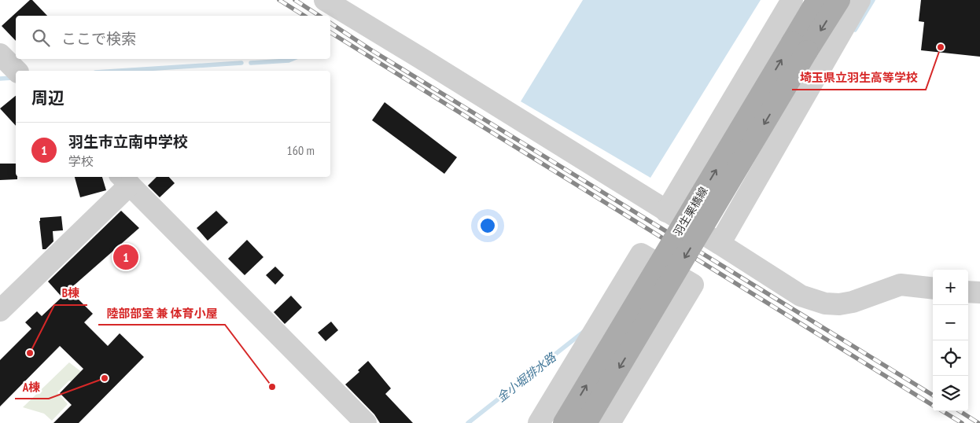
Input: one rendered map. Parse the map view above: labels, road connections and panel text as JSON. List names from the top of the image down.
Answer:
{
  "streets": {
    "main road": ["羽生栗橋線"]
  },
  "water": ["金小堀排水路"],
  "places": [
    "埼玉県立羽生高等学校",
    "B棟",
    "A棟",
    "陸部部室 兼 体育小屋"
  ],
  "page": {
    "search": "ここで検索",
    "heading": "周辺",
    "list": [
      {
        "mark": "1",
        "name": "羽生市立南中学校",
        "note": "学校",
        "value": "160 m"
      }
    ],
    "pins": "1",
    "map_buttons": ["+", "−"]
  }
}
